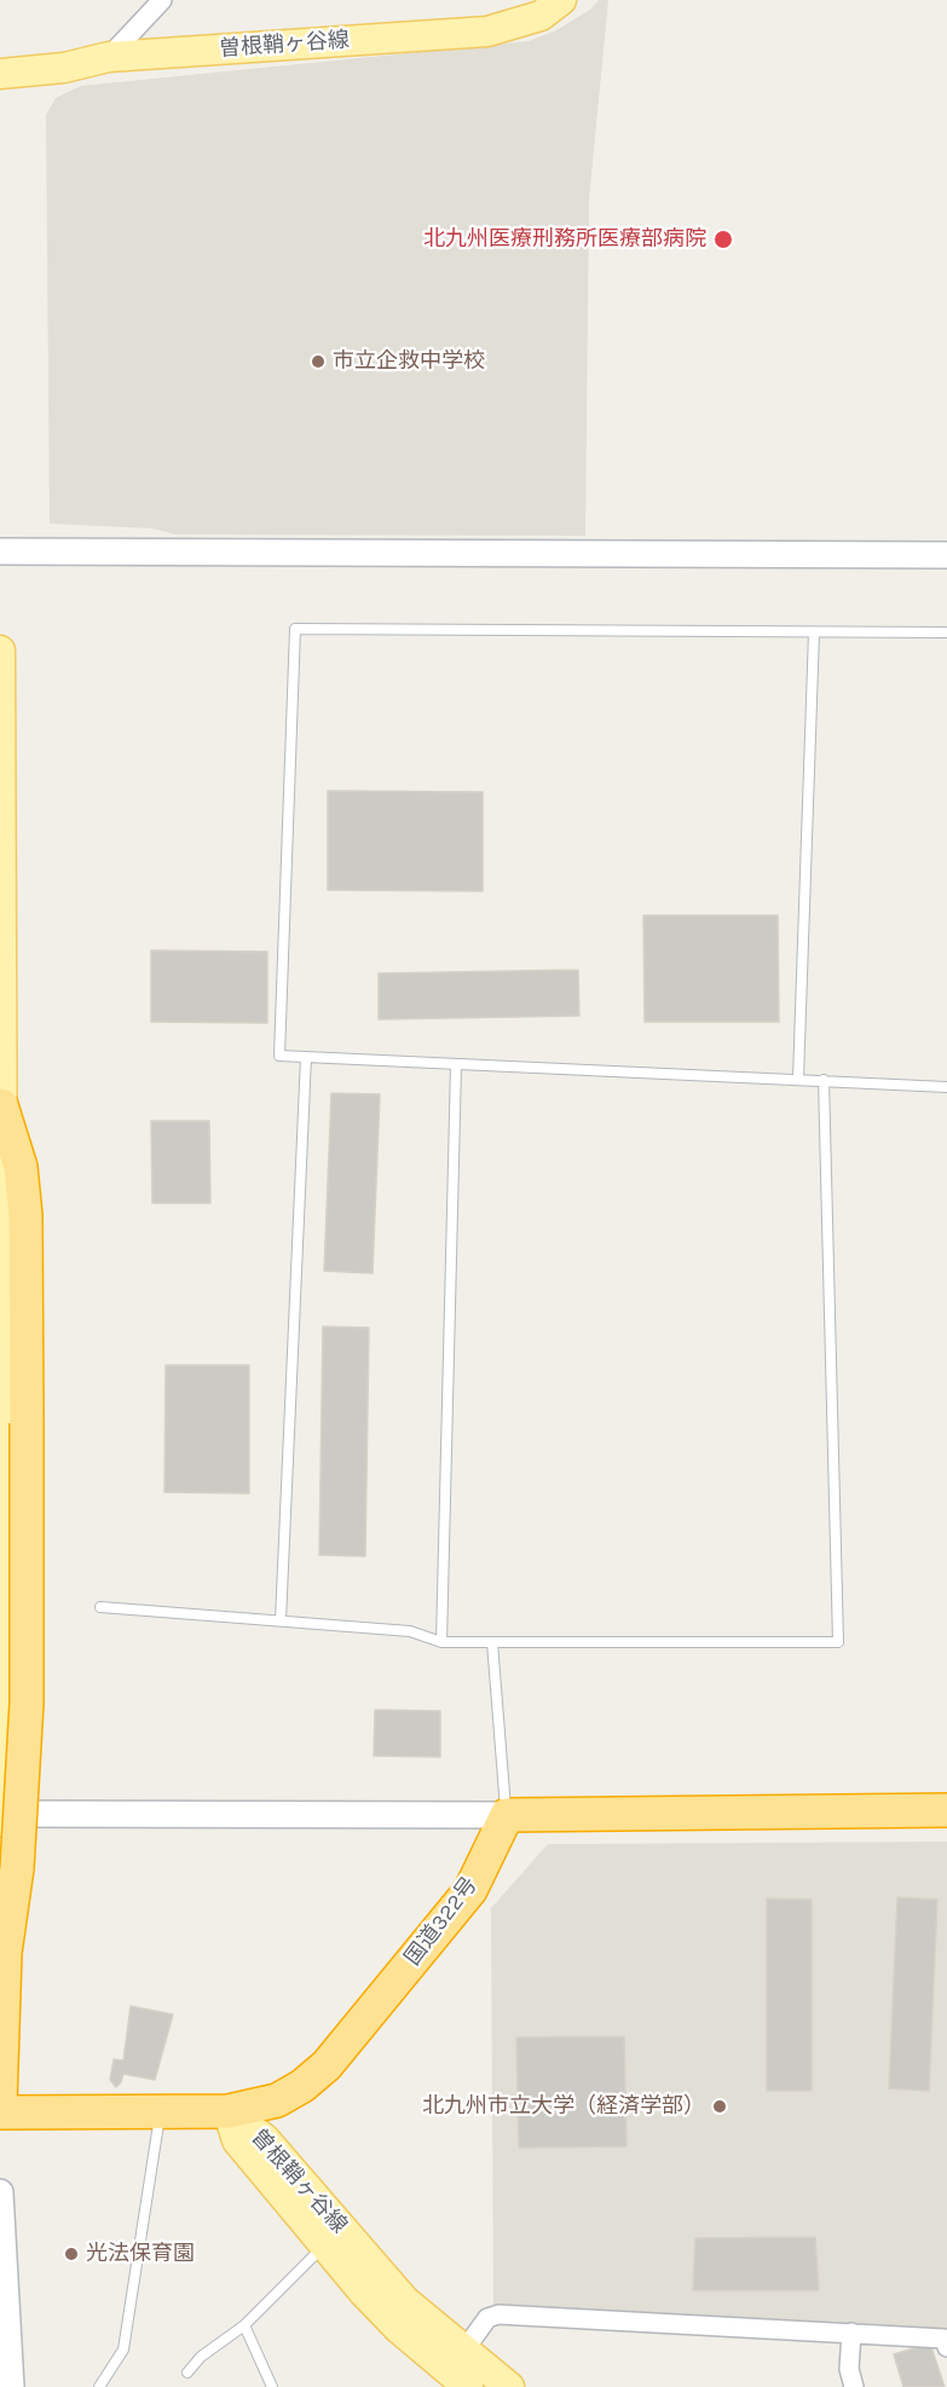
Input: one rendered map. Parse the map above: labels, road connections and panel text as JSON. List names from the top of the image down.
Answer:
{
  "streets": {
    "highway": ["国道322号"],
    "main road": ["曽根鞘ヶ谷線"]
  },
  "crossings": [
    ["曽根鞘ヶ谷線", "国道322号"]
  ],
  "places": [
    "北九州医療刑務所医療部病院",
    "市立企救中学校",
    "北九州市立大学（経済学部）",
    "光法保育園"
  ]
}
